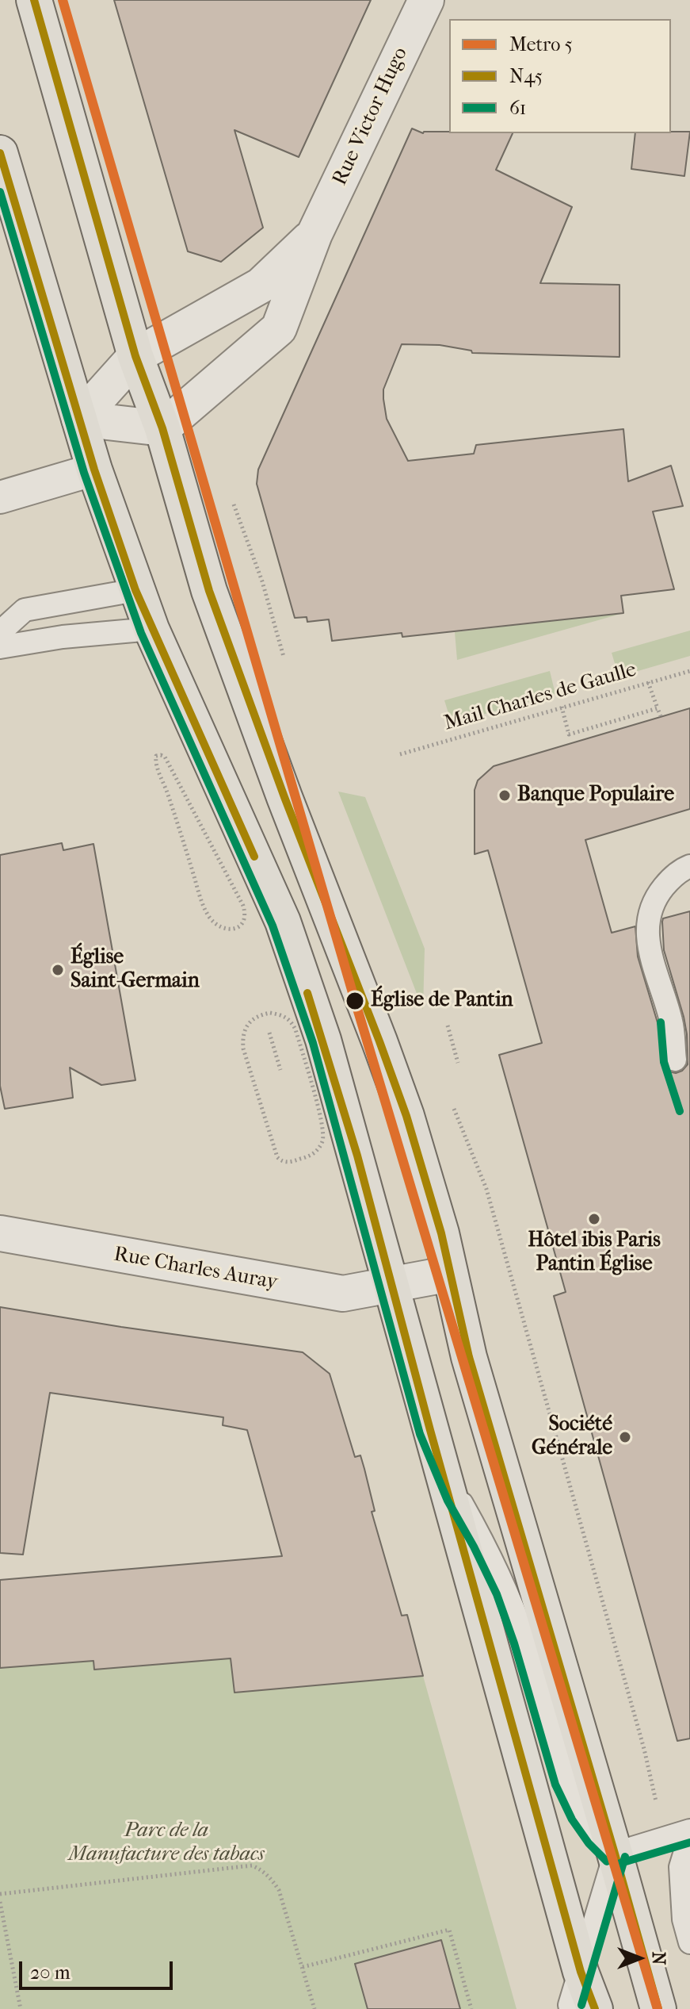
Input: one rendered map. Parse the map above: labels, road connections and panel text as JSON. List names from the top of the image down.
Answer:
{
  "streets": {
    "street": ["Rue Victor Hugo", "Rue Charles Auray"],
    "path": ["Mail Charles de Gaulle"]
  },
  "parks": ["Parc de la Manufacture des tabacs"],
  "places": [
    "Banque Populaire",
    "Église Saint-Germain",
    "Église de Pantin",
    "Hôtel ibis Paris Pantin Église",
    "Société Générale"
  ],
  "lines": ["metro line 5", "transit line N45", "transit line 61"],
  "legend": ["Metro 5", "N45", "61"],
  "scale_bar": "20 m",
  "north": "right"
}
